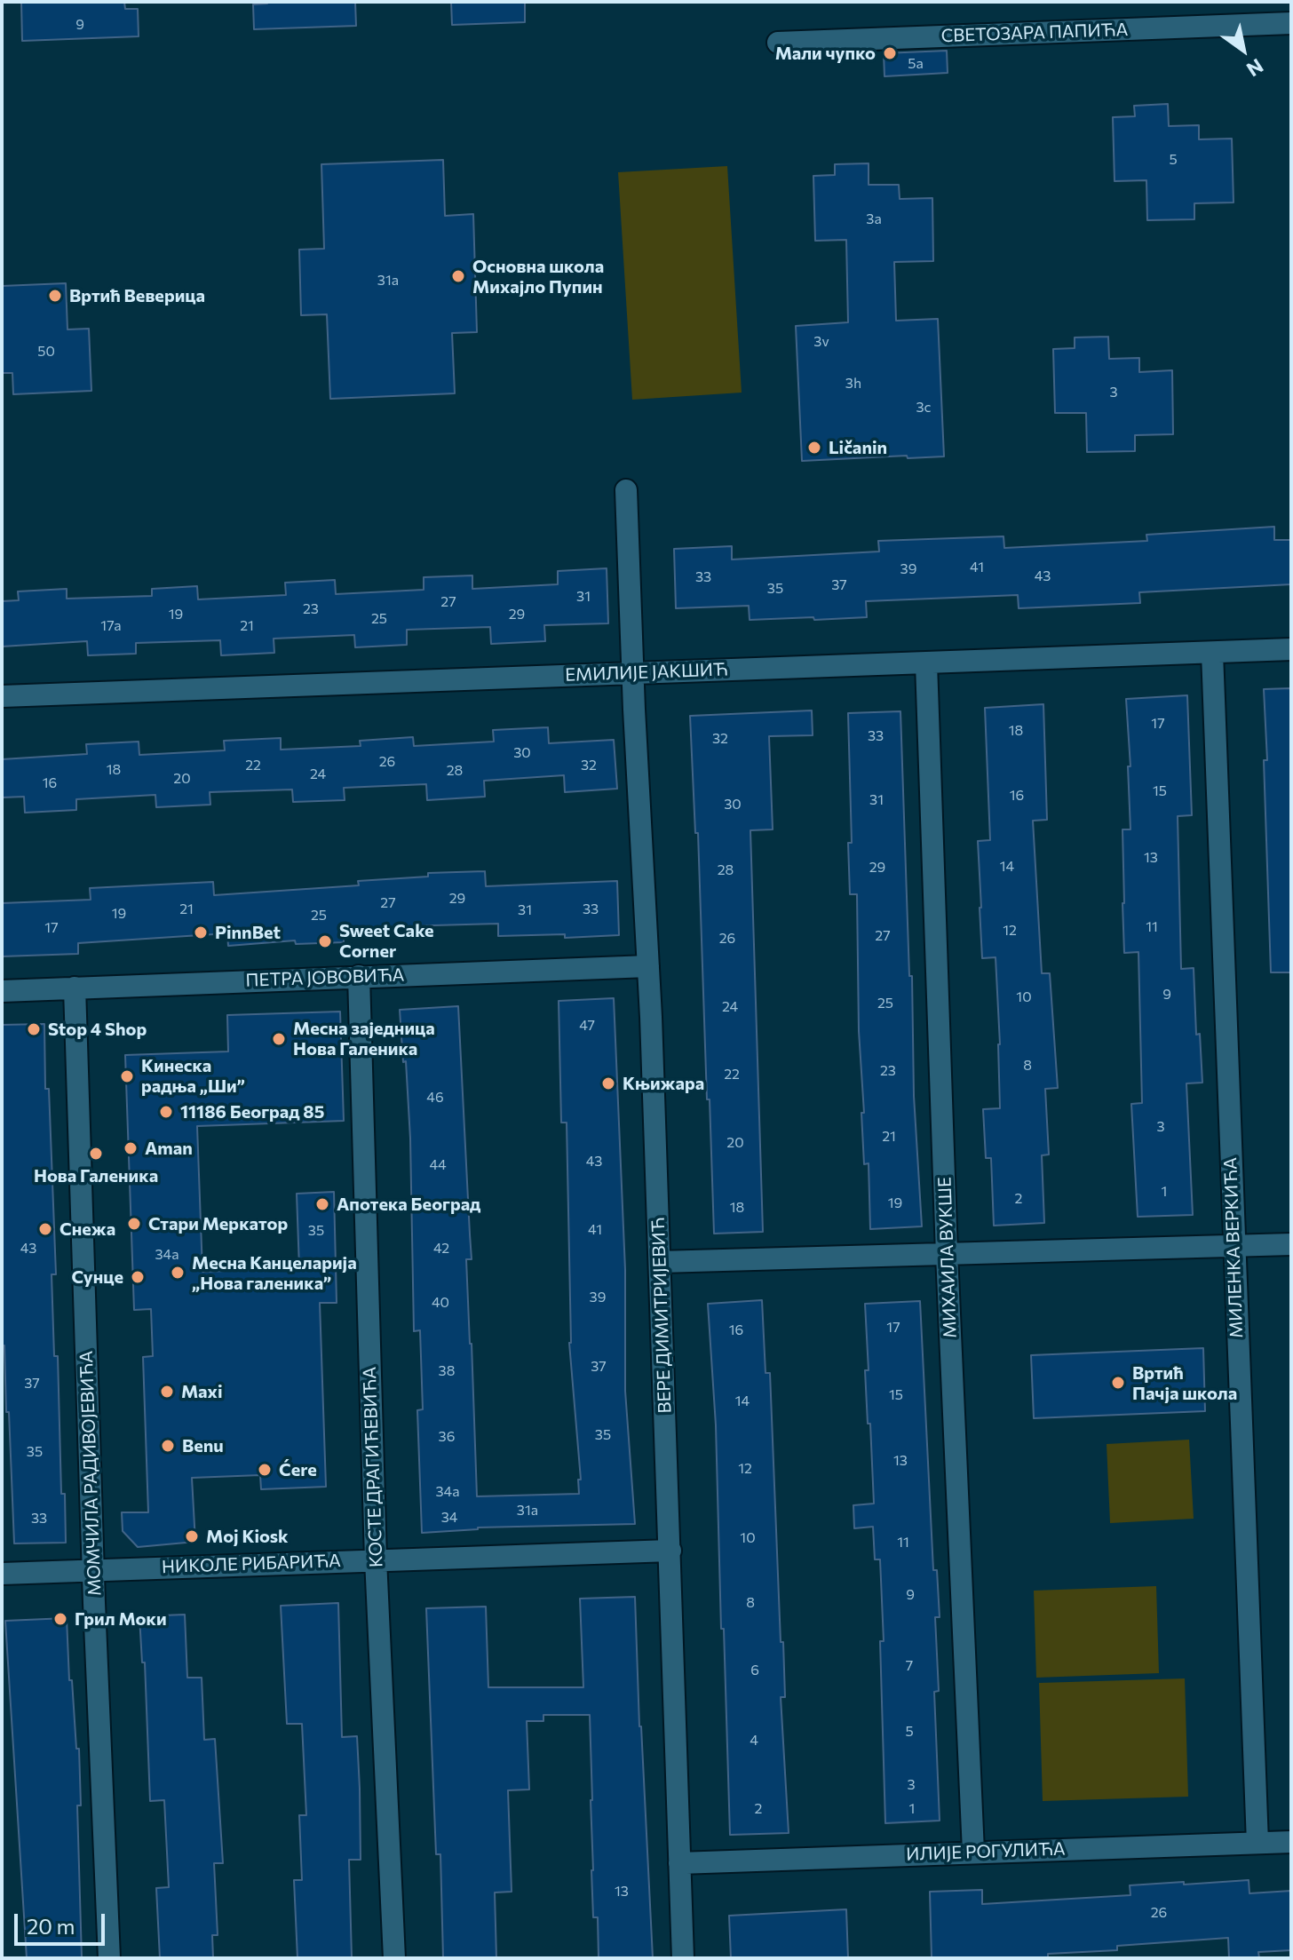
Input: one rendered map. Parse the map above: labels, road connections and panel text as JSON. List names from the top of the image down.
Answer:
{
  "streets": {
    "street": [
      "СВЕТОЗАРА ПАПИЋА",
      "ЕМИЛИЈЕ ЈАКШИЋ",
      "ПЕТРА ЈОВОВИЋА",
      "МИЛЕНКА ВЕРКИЋА",
      "МИХАИЛА ВУКШЕ",
      "ВЕРЕ ДИМИТРИЈЕВИЋ",
      "КОСТЕ ДРАГИЋЕВИЋА",
      "МОМЧИЛА РАДИВОЈЕВИЋА",
      "НИКОЛЕ РИБАРИЋА",
      "ИЛИЈЕ РОГУЛИЋА"
    ]
  },
  "crossings": [
    ["ЕМИЛИЈЕ ЈАКШИЋ", "МИЛЕНКА ВЕРКИЋА"],
    ["ЕМИЛИЈЕ ЈАКШИЋ", "МИХАИЛА ВУКШЕ"],
    ["ЕМИЛИЈЕ ЈАКШИЋ", "ВЕРЕ ДИМИТРИЈЕВИЋ"],
    ["ПЕТРА ЈОВОВИЋА", "ВЕРЕ ДИМИТРИЈЕВИЋ"],
    ["ПЕТРА ЈОВОВИЋА", "КОСТЕ ДРАГИЋЕВИЋА"],
    ["ПЕТРА ЈОВОВИЋА", "МОМЧИЛА РАДИВОЈЕВИЋА"],
    ["МИЛЕНКА ВЕРКИЋА", "ИЛИЈЕ РОГУЛИЋА"],
    ["МИХАИЛА ВУКШЕ", "ИЛИЈЕ РОГУЛИЋА"],
    ["ВЕРЕ ДИМИТРИЈЕВИЋ", "НИКОЛЕ РИБАРИЋА"],
    ["ВЕРЕ ДИМИТРИЈЕВИЋ", "ИЛИЈЕ РОГУЛИЋА"],
    ["КОСТЕ ДРАГИЋЕВИЋА", "НИКОЛЕ РИБАРИЋА"],
    ["МОМЧИЛА РАДИВОЈЕВИЋА", "НИКОЛЕ РИБАРИЋА"]
  ],
  "places": [
    "Мали чупко",
    "Основна школа Михајло Пупин",
    "Вртић Веверица",
    "Ličanin",
    "PinnBet",
    "Sweet Cake Corner",
    "Stop 4 Shop",
    "Месна заједница Нова Галеника",
    "Кинеска радња „Ши”",
    "Књижара",
    "11186 Београд 85",
    "Aman",
    "Нова Галеника",
    "Апотека Београд",
    "Стари Меркатор",
    "Снежа",
    "Месна Канцеларија „Нова галеника”",
    "Сунце",
    "Вртић Пачја школа",
    "Maxi",
    "Benu",
    "Ćere",
    "Moj Kiosk",
    "Грил Моки"
  ],
  "house_numbers": [
    "9",
    "5a",
    "5",
    "3a",
    "31a",
    "3v",
    "50",
    "3h",
    "3",
    "3c",
    "41",
    "39",
    "43",
    "33",
    "37",
    "35",
    "31",
    "27",
    "23",
    "19",
    "29",
    "25",
    "17a",
    "21",
    "17",
    "18",
    "33",
    "32",
    "30",
    "26",
    "22",
    "32",
    "18",
    "28",
    "24",
    "20",
    "16",
    "15",
    "16",
    "31",
    "30",
    "13",
    "14",
    "29",
    "28",
    "29",
    "27",
    "21",
    "33",
    "31",
    "19",
    "25",
    "11",
    "17",
    "12",
    "27",
    "26",
    "9",
    "10",
    "25",
    "24",
    "47",
    "8",
    "23",
    "22",
    "46",
    "3",
    "21",
    "20",
    "43",
    "44",
    "1",
    "2",
    "19",
    "18",
    "41",
    "35",
    "43",
    "42",
    "34a",
    "39",
    "40",
    "17",
    "16",
    "37",
    "38",
    "37",
    "15",
    "14",
    "35",
    "36",
    "35",
    "13",
    "12",
    "34a",
    "31a",
    "34",
    "33",
    "10",
    "11",
    "9",
    "8",
    "7",
    "6",
    "5",
    "4",
    "3",
    "2",
    "1",
    "13",
    "26"
  ],
  "scale_bar": "20 m",
  "north": "bottom right"
}
